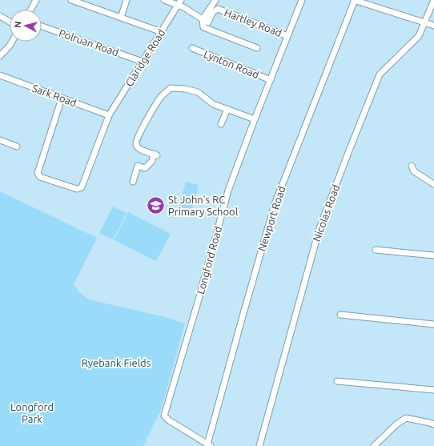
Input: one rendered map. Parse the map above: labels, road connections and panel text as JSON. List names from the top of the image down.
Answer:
{
  "streets": {
    "street": [
      "Hartley Road",
      "Polruan Road",
      "Claridge Road",
      "Lynton Road",
      "Sark Road",
      "Nicolas Road",
      "Newport Road",
      "Longford Road"
    ]
  },
  "crossings": [
    ["Hartley Road", "Longford Road"],
    ["Polruan Road", "Claridge Road"],
    ["Claridge Road", "Sark Road"],
    ["Lynton Road", "Longford Road"],
    ["Newport Road", "Longford Road"]
  ],
  "parks": ["Ryebank Fields", "Longford Park"],
  "places": {
    "school or university": ["St John's RC Primary School"]
  },
  "north": "left"
}
